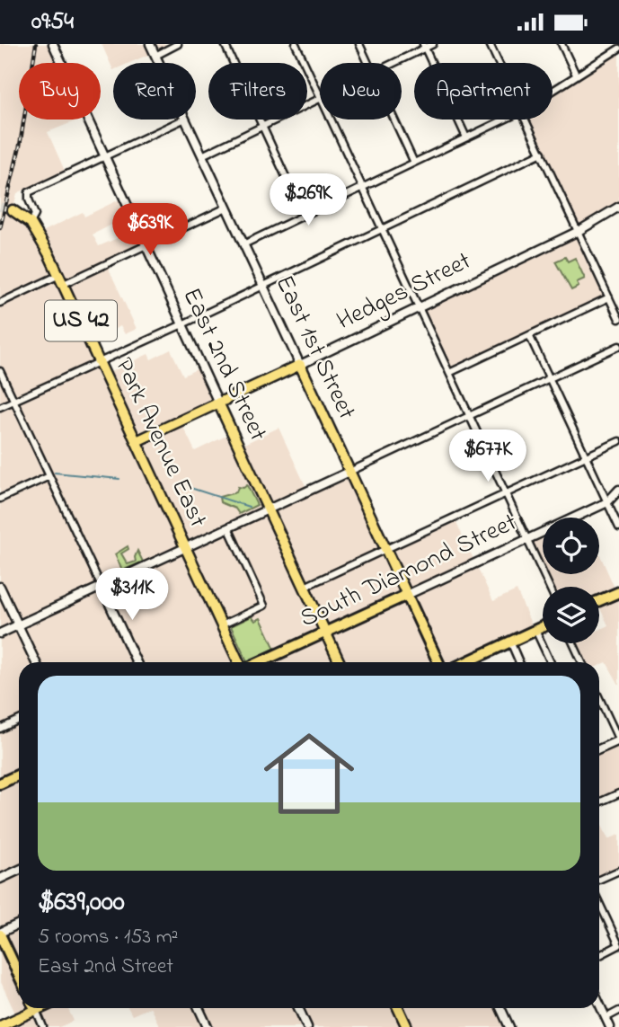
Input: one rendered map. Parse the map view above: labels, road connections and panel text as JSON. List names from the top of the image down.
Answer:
{
  "streets": {
    "highway": ["East 1st Street", "South Diamond Street"],
    "main road": [
      "Hedges Street",
      "US 42",
      "East 2nd Street",
      "Park Avenue East"
    ]
  },
  "crossings": [
    ["Hedges Street", "East 1st Street"],
    ["Hedges Street", "East 2nd Street"],
    ["Hedges Street", "Park Avenue East"],
    ["East 1st Street", "South Diamond Street"],
    ["East 2nd Street", "South Diamond Street"]
  ],
  "page": {
    "status": "09:54",
    "chip": [
      "Buy",
      "Rent",
      "Filters",
      "New",
      "Apartment"
    ],
    "price": [
      "$269K",
      "$639K",
      "$677K",
      "$311K"
    ],
    "list": [
      {
        "name": "$639,000",
        "note": "5 rooms · 153 m² · East 2nd Street"
      }
    ]
  }
}
